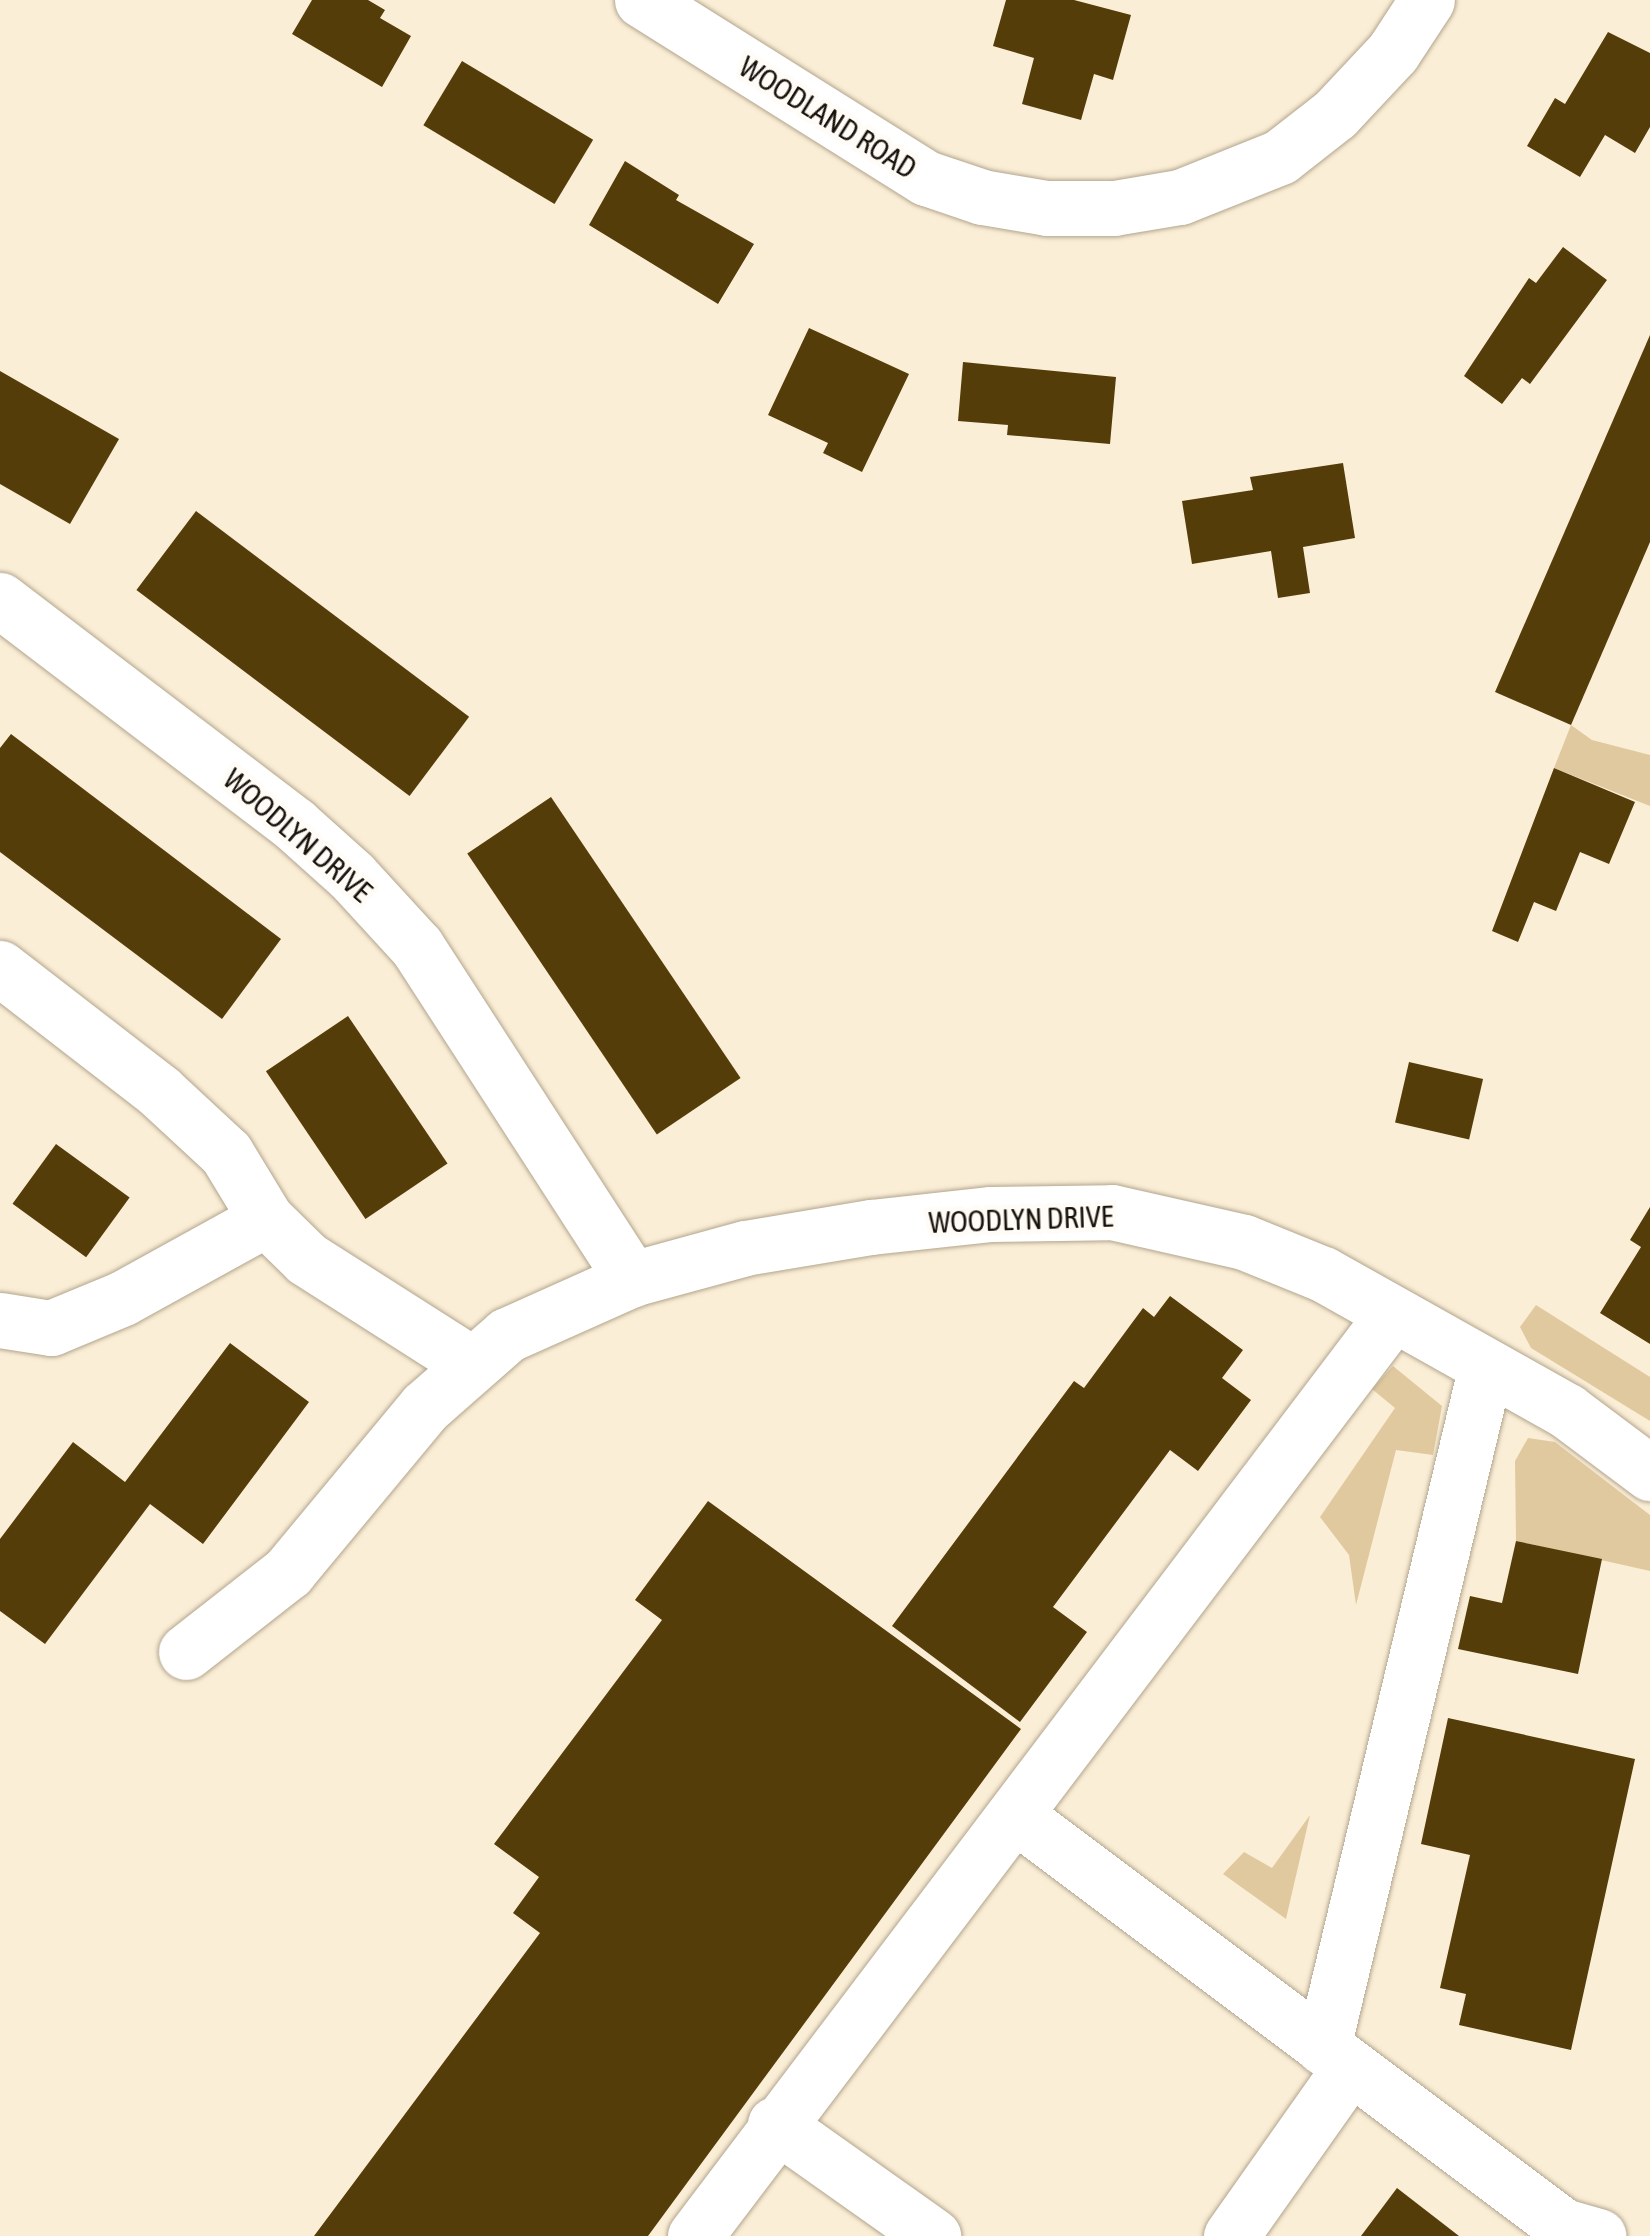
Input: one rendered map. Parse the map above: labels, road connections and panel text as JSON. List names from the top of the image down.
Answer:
{
  "streets": {
    "street": ["WOODLAND ROAD", "WOODLYN DRIVE"]
  }
}
